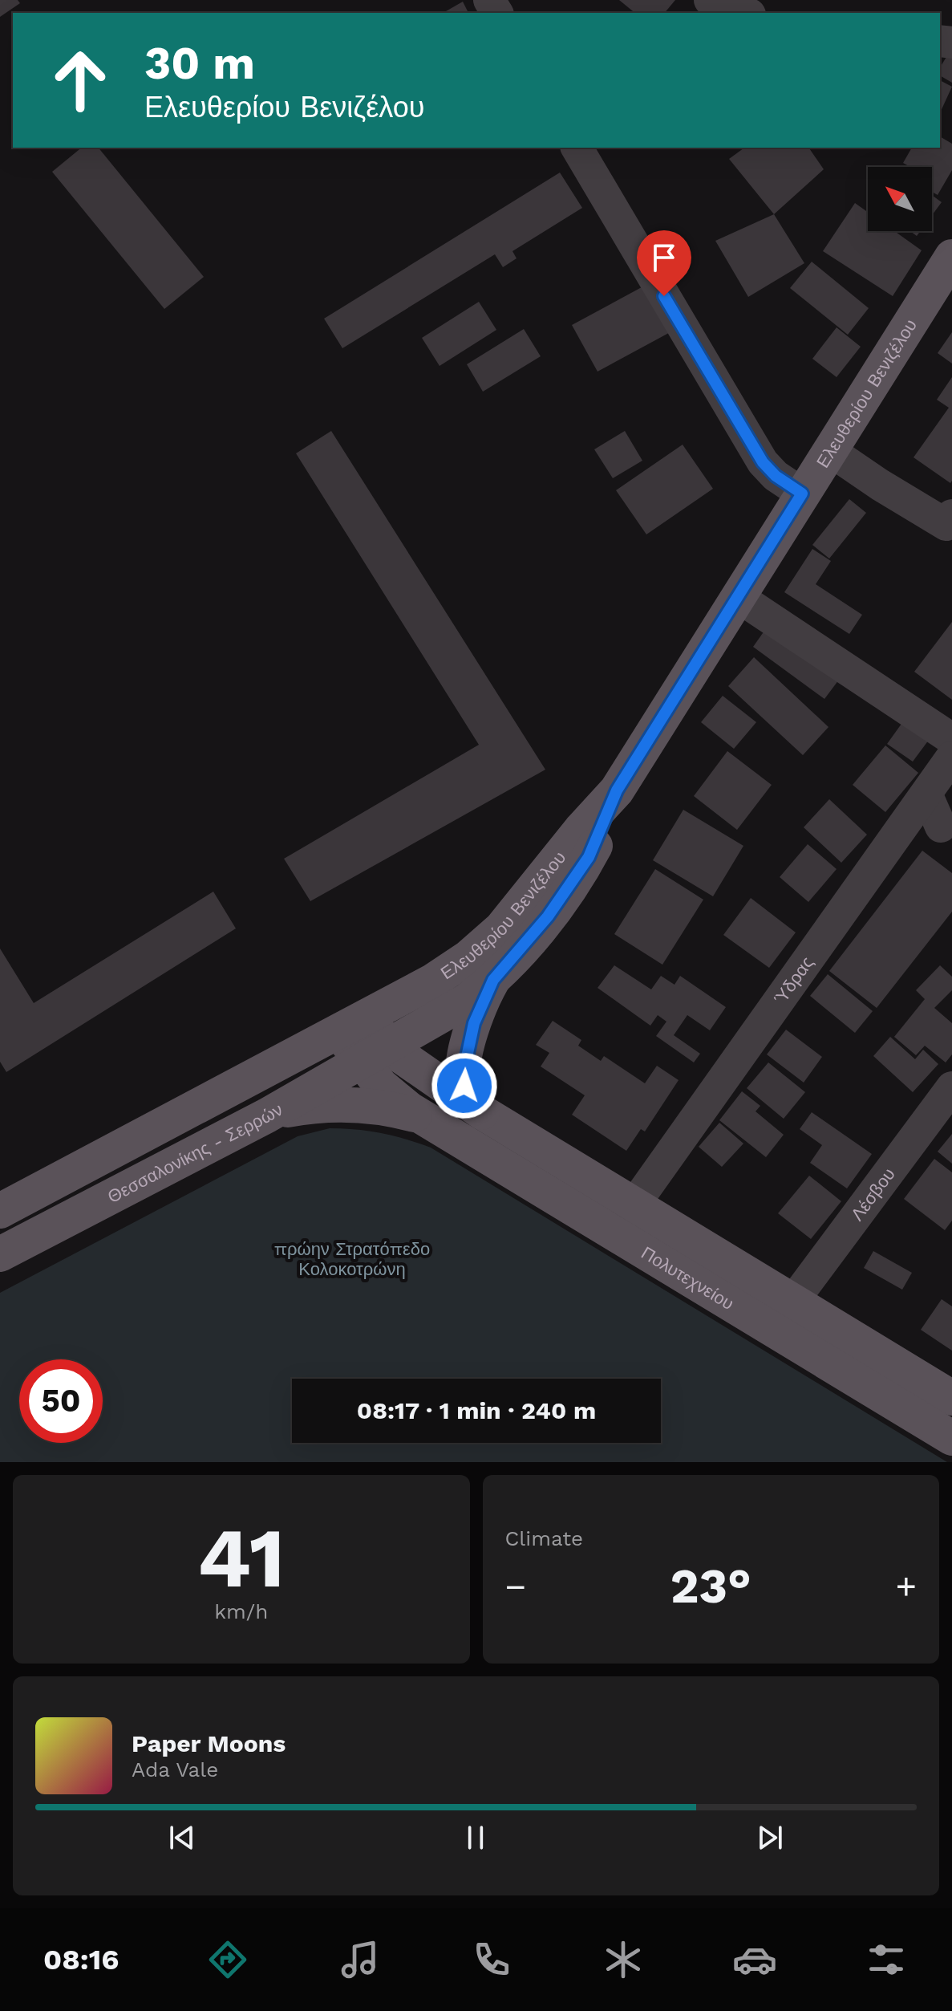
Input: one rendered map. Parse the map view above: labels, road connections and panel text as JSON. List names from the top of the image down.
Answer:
{
  "streets": {
    "main road": ["Ελευθερίου Βενιζέλου", "Θεσσαλονίκης - Σερρών", "Πολυτεχνείου"],
    "street": ["Ύδρας", "Λέσβου"]
  },
  "crossings": [
    ["Ελευθερίου Βενιζέλου", "Θεσσαλονίκης - Σερρών"],
    ["Ελευθερίου Βενιζέλου", "Πολυτεχνείου"],
    ["Ύδρας", "Πολυτεχνείου"],
    ["Θεσσαλονίκης - Σερρών", "Πολυτεχνείου"],
    ["Λέσβου", "Πολυτεχνείου"]
  ],
  "parks": ["πρώην Στρατόπεδο Κολοκοτρώνη"],
  "north": "top left",
  "page": {
    "turn": ["30 m", "Ελευθερίου Βενιζέλου"],
    "limit": "50",
    "trip": "08:17 · 1 min · 240 m",
    "tile": [
      ["41", "km/h"],
      "Climate"
    ],
    "heat": ["−", "23°", "+"],
    "song": ["Paper Moons", "Ada Vale"],
    "tabs": "08:16"
  }
}
